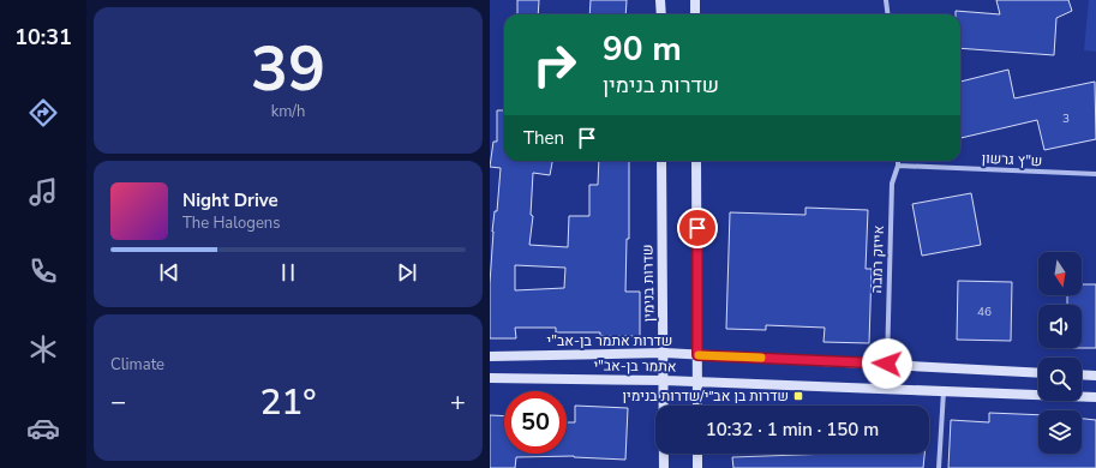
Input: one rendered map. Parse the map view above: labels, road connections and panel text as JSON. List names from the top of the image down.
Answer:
{
  "streets": {
    "main road": ["שדרות בנימין", "שדרות אתמר בן-אב\"י", "אתמר בן-אב\"י"],
    "street": ["ש\"ץ גרשון", "אייזק רמבה"]
  },
  "crossings": [
    ["ש\"ץ גרשון", "אייזק רמבה"],
    ["אייזק רמבה", "שדרות אתמר בן-אב\"י"],
    ["שדרות בנימין", "שדרות אתמר בן-אב\"י"],
    ["שדרות בנימין", "אתמר בן-אב\"י"]
  ],
  "places": {
    "transit": ["שדרות בן אב״י/שדרות בנימין"]
  },
  "house_numbers": ["3", "46"],
  "north": "bottom",
  "page": {
    "tabs": "10:31",
    "tile": [
      ["39", "km/h"],
      "Climate"
    ],
    "turn": ["90 m", "שדרות בנימין"],
    "then": "Then",
    "song": ["Night Drive", "The Halogens"],
    "heat": ["−", "21°", "+"],
    "limit": "50",
    "trip": "10:32 · 1 min · 150 m"
  }
}
